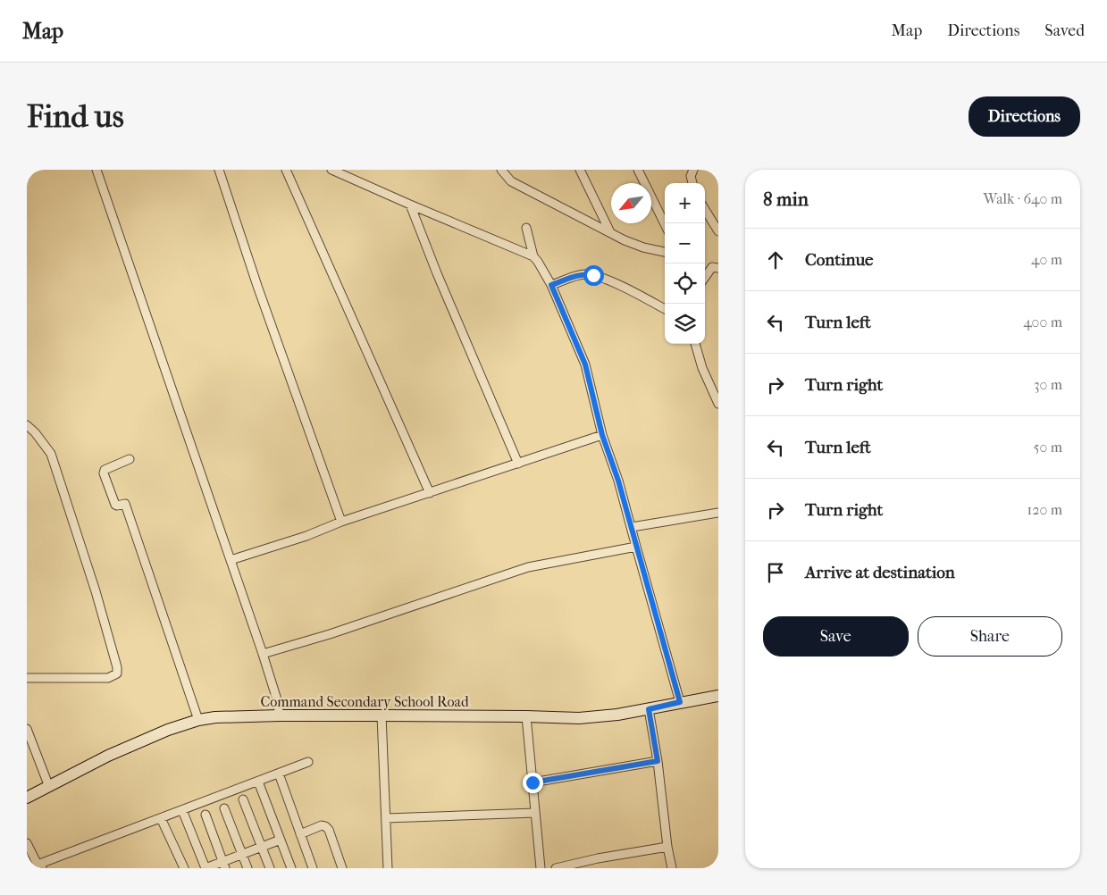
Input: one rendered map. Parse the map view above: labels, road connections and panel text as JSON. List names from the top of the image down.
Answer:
{
  "streets": {
    "main road": ["Command Secondary School Road"]
  },
  "north": "bottom left",
  "page": {
    "header": "Map",
    "nav": ["Map", "Directions", "Saved"],
    "buttons": [
      "Directions",
      ["Save", "Share"]
    ],
    "title": "Find us",
    "heading": ["8 min", "Walk · 640 m"],
    "map_buttons": ["+", "−"],
    "list": [
      ["Continue", "40 m"],
      ["Turn left", "400 m"],
      ["Turn right", "30 m"],
      ["Turn left", "50 m"],
      ["Turn right", "120 m"],
      "Arrive at destination"
    ]
  }
}
